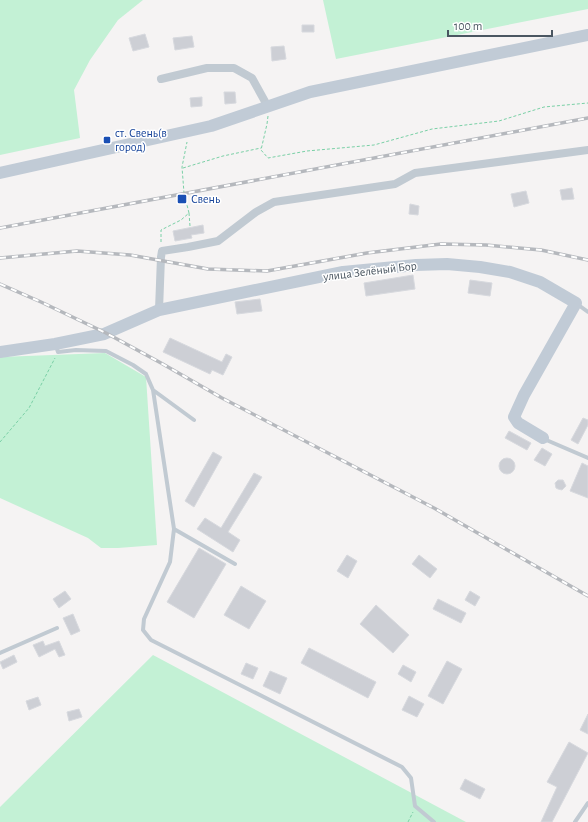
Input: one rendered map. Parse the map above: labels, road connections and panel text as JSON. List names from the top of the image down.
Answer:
{
  "streets": {
    "street": ["улица Зелёный Бор"]
  },
  "places": {
    "transit": ["ст. Свень(в город)", "Свень"]
  },
  "scale_bar": "100 m"
}
